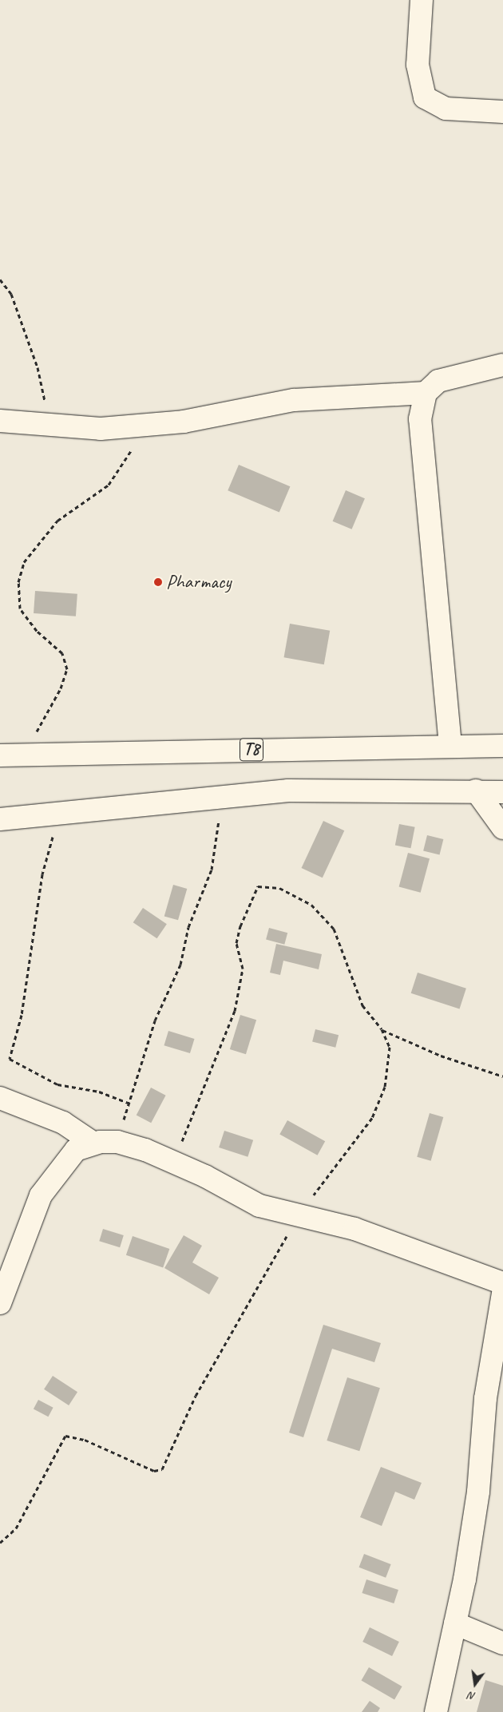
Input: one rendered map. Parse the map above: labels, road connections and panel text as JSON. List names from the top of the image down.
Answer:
{
  "streets": {
    "main road": ["T8"]
  },
  "places": ["Pharmacy"],
  "north": "bottom"
}
